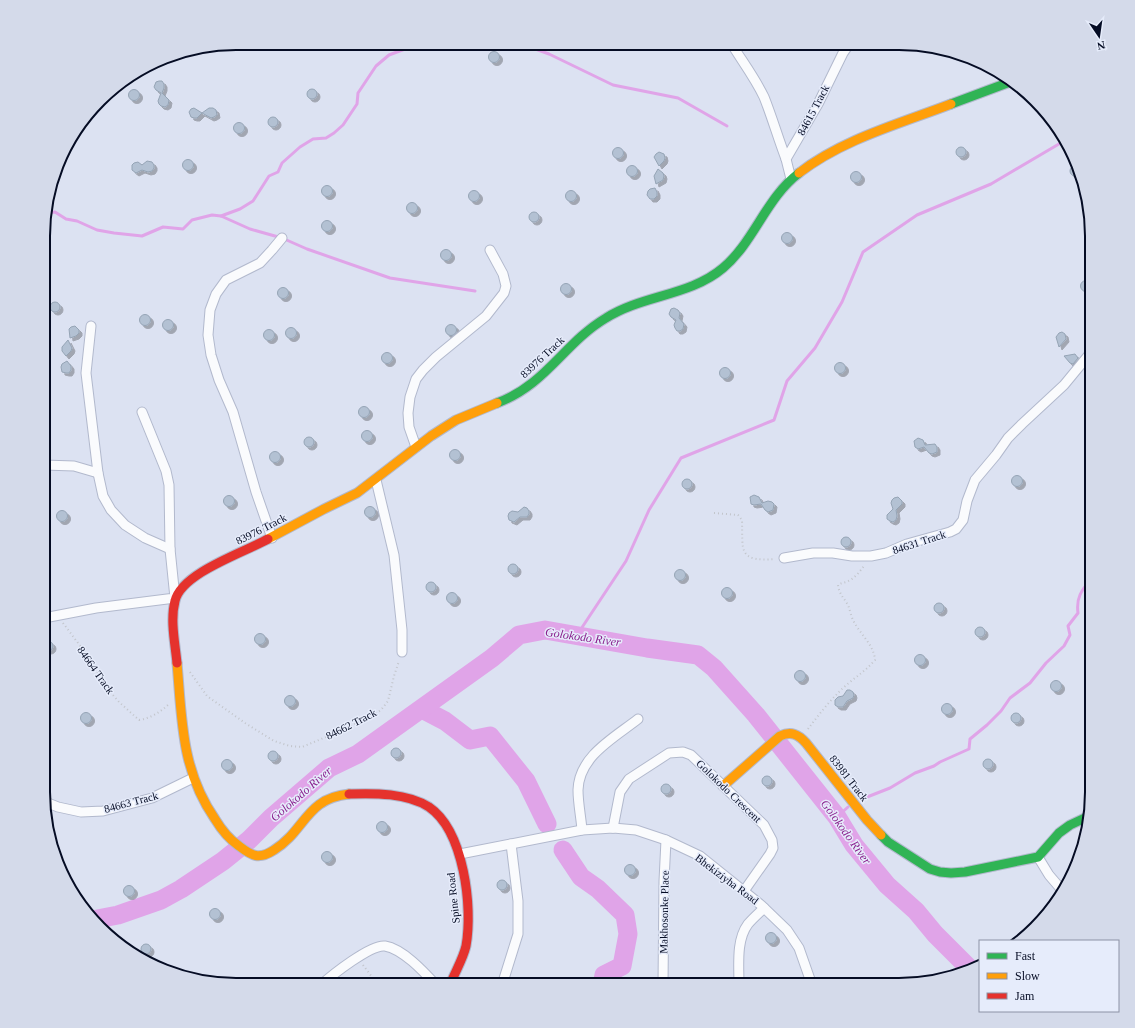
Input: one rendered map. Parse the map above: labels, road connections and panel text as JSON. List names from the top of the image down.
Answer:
{
  "streets": {
    "street": [
      "84615 Track",
      "83976 Track",
      "84631 Track",
      "83981 Track",
      "Golokodo Crescent",
      "84663 Track",
      "Bhekiziyha Road",
      "Spine Road",
      "Makhosonke Place"
    ],
    "path": ["84664 Track", "84662 Track"]
  },
  "crossings": [
    ["Golokodo Crescent", "Bhekiziyha Road"],
    ["Bhekiziyha Road", "Spine Road"],
    ["Bhekiziyha Road", "Makhosonke Place"]
  ],
  "water": ["Golokodo River"],
  "legend": ["Fast", "Slow", "Jam"],
  "north": "bottom"
}
